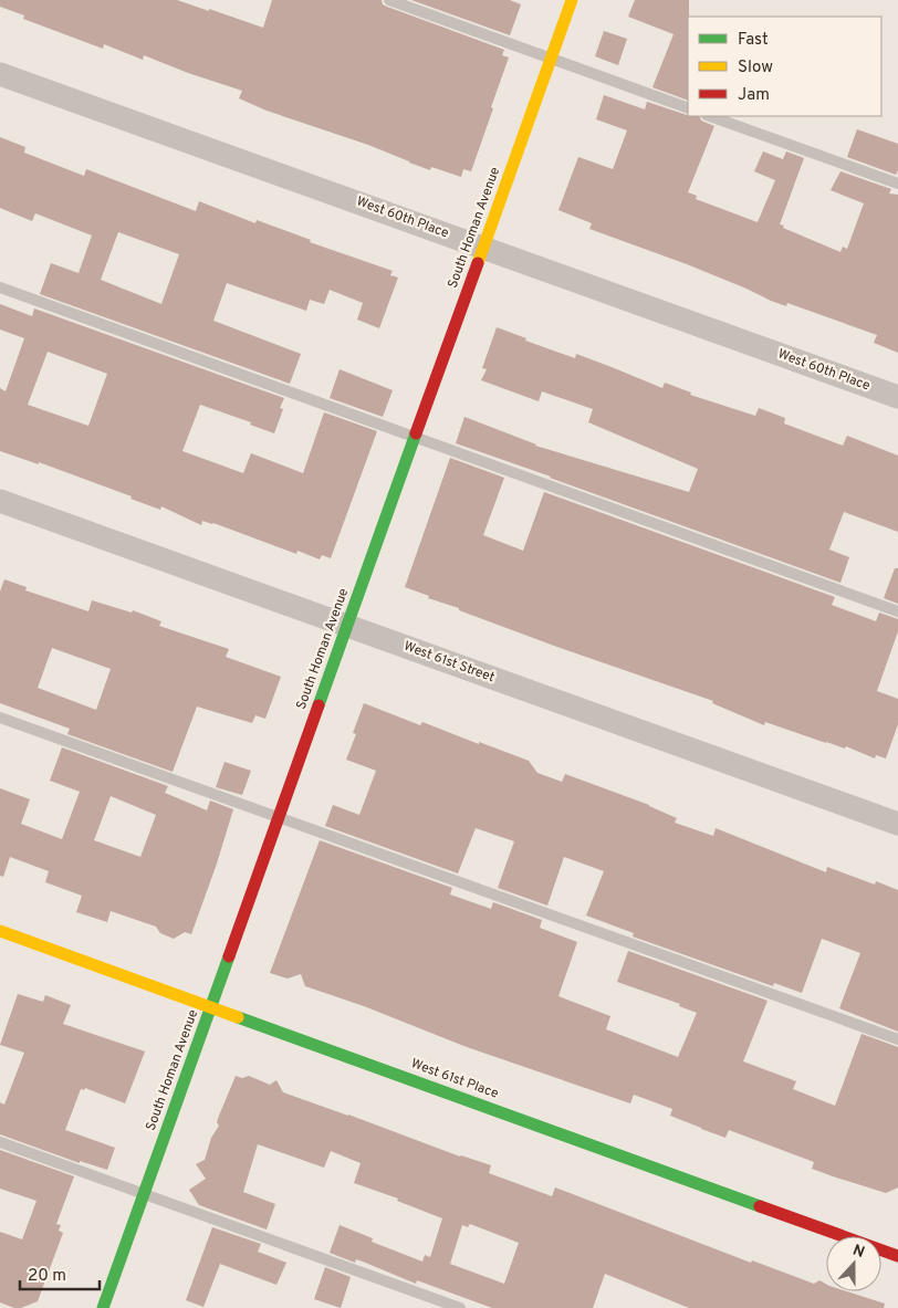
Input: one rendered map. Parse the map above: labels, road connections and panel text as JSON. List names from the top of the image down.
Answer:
{
  "streets": {
    "street": [
      "West 60th Place",
      "South Homan Avenue",
      "West 61st Street",
      "West 61st Place"
    ]
  },
  "crossings": [
    ["West 60th Place", "South Homan Avenue"],
    ["South Homan Avenue", "West 61st Street"],
    ["South Homan Avenue", "West 61st Place"]
  ],
  "legend": ["Fast", "Slow", "Jam"],
  "scale_bar": "20 m",
  "north": "top"
}
